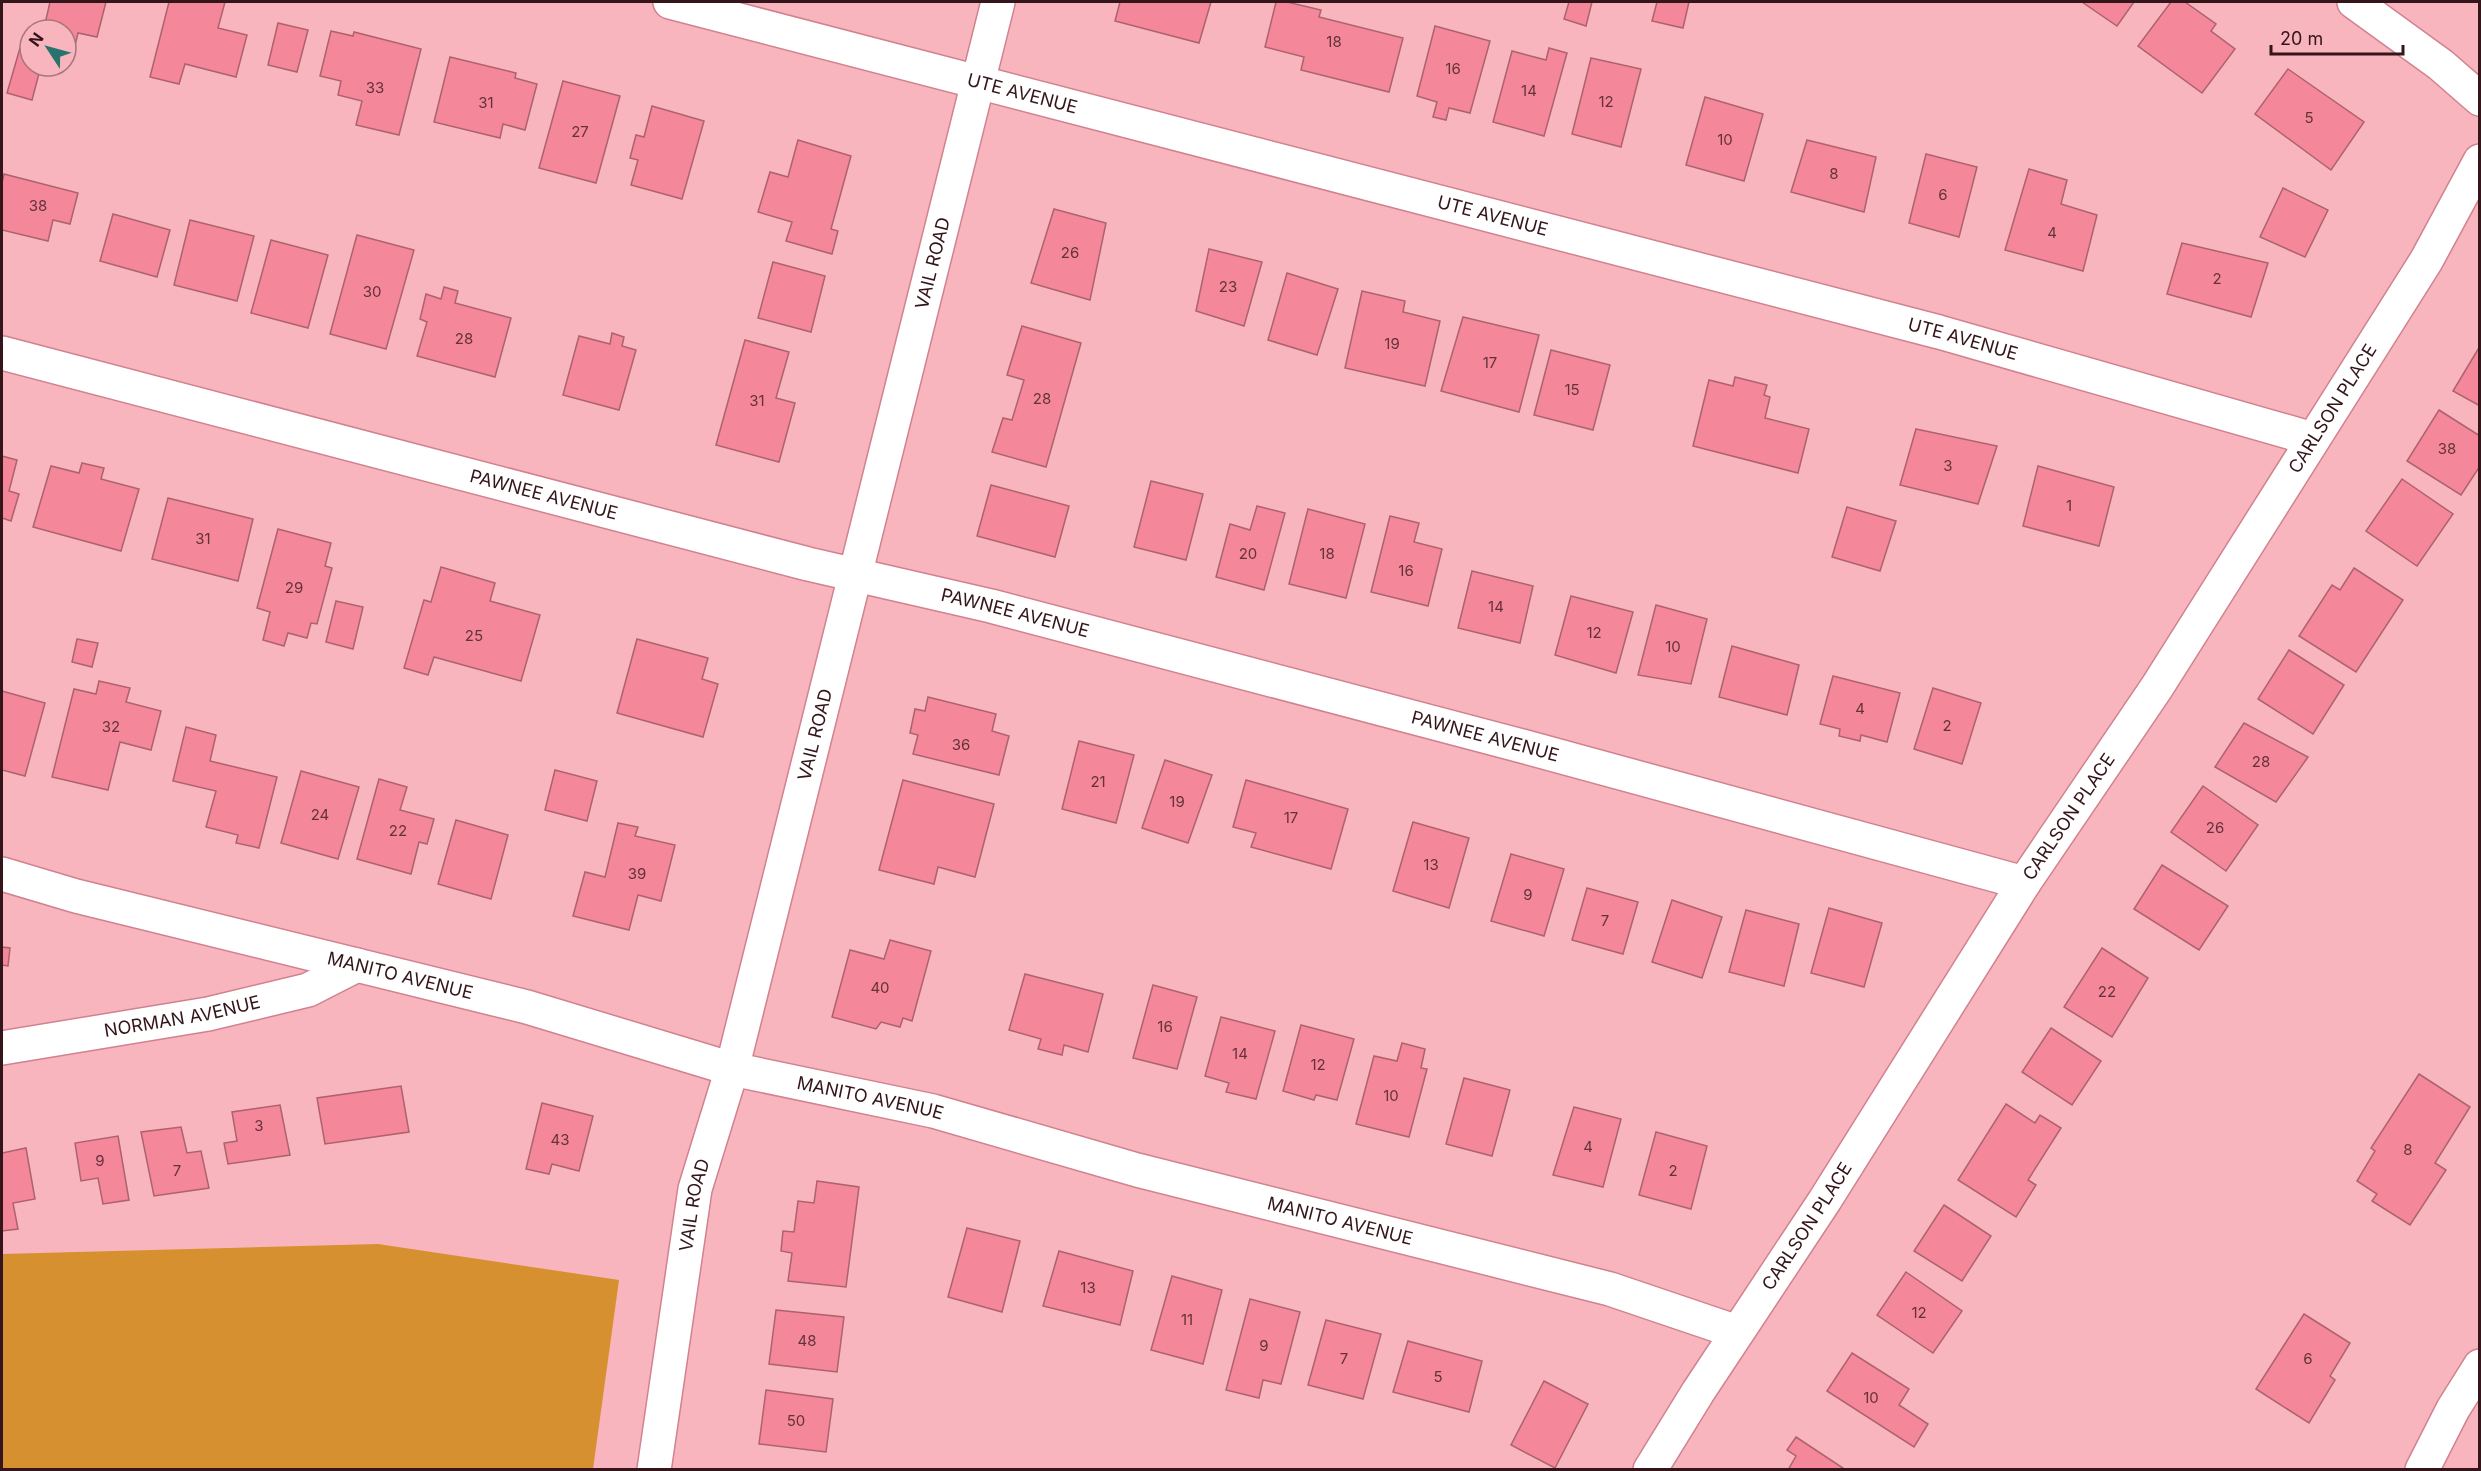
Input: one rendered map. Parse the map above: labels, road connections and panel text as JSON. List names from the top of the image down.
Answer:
{
  "streets": {
    "street": [
      "UTE AVENUE",
      "VAIL ROAD",
      "CARLSON PLACE",
      "PAWNEE AVENUE",
      "MANITO AVENUE",
      "NORMAN AVENUE"
    ]
  },
  "crossings": [
    ["UTE AVENUE", "VAIL ROAD"],
    ["UTE AVENUE", "CARLSON PLACE"],
    ["VAIL ROAD", "PAWNEE AVENUE"],
    ["VAIL ROAD", "MANITO AVENUE"],
    ["CARLSON PLACE", "PAWNEE AVENUE"],
    ["CARLSON PLACE", "MANITO AVENUE"],
    ["MANITO AVENUE", "NORMAN AVENUE"]
  ],
  "house_numbers": [
    "18",
    "16",
    "33",
    "14",
    "12",
    "31",
    "5",
    "27",
    "10",
    "8",
    "6",
    "38",
    "4",
    "26",
    "2",
    "23",
    "30",
    "28",
    "19",
    "17",
    "15",
    "28",
    "31",
    "38",
    "3",
    "1",
    "31",
    "20",
    "18",
    "16",
    "29",
    "14",
    "12",
    "25",
    "10",
    "4",
    "2",
    "32",
    "36",
    "28",
    "21",
    "19",
    "24",
    "17",
    "26",
    "22",
    "13",
    "39",
    "9",
    "7",
    "40",
    "22",
    "16",
    "14",
    "12",
    "10",
    "3",
    "43",
    "4",
    "8",
    "9",
    "7",
    "2",
    "13",
    "12",
    "11",
    "48",
    "9",
    "7",
    "6",
    "5",
    "10",
    "50"
  ],
  "scale_bar": "20 m",
  "north": "top left"
}
